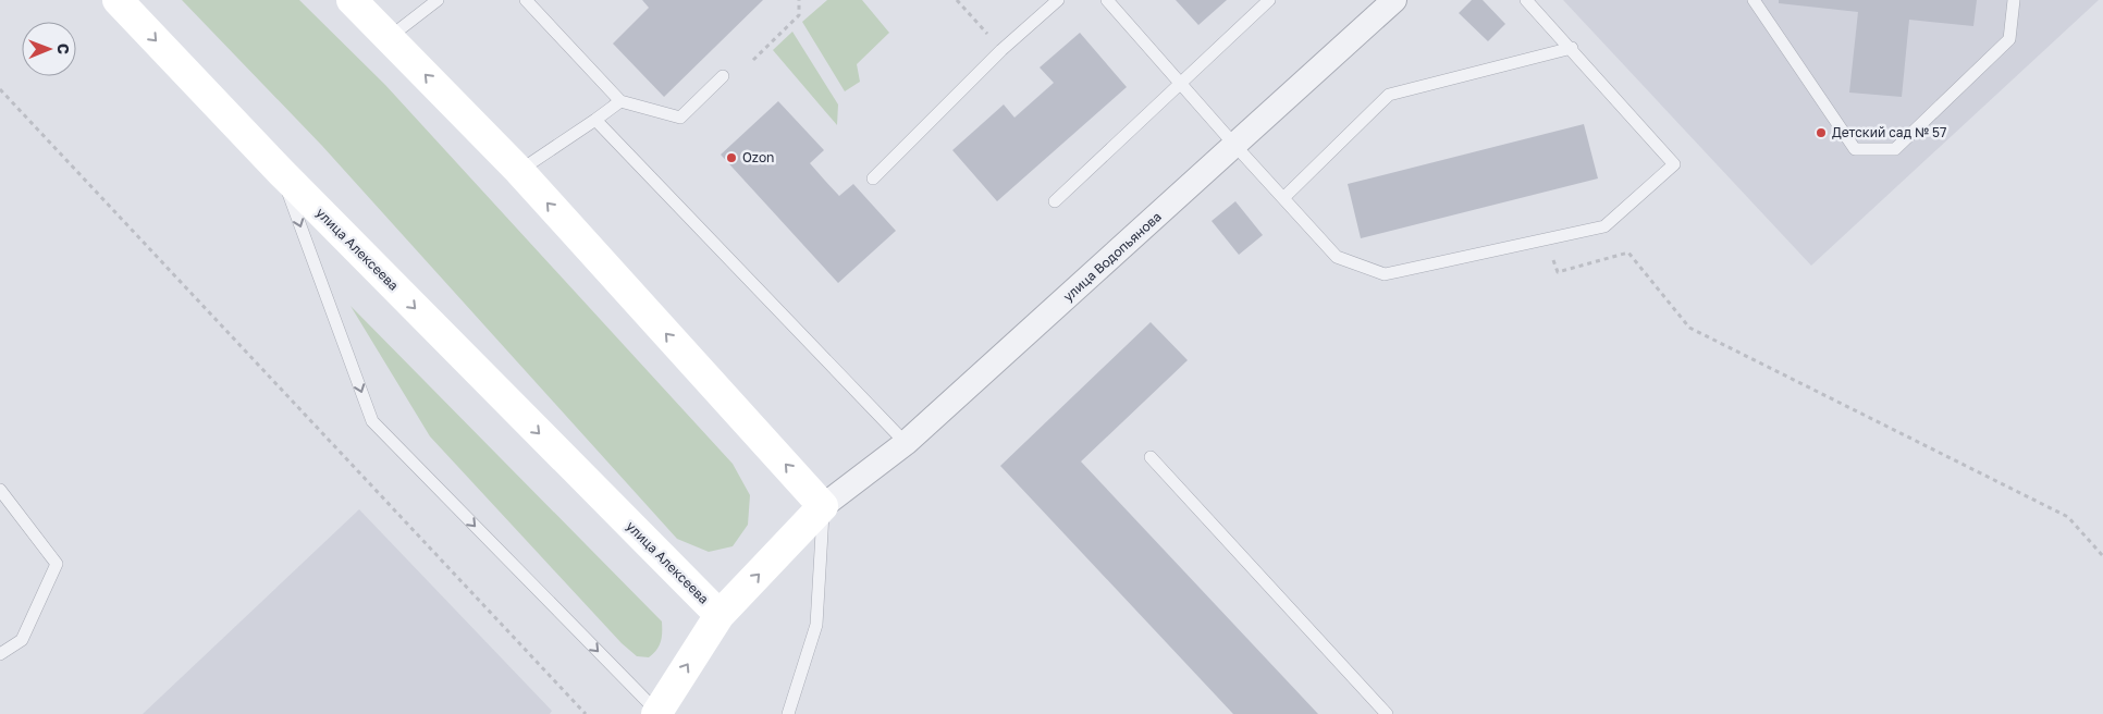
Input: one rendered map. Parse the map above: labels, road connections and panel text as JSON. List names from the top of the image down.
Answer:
{
  "streets": {
    "street": ["улица Алексеева", "улица Водопьянова"]
  },
  "crossings": [
    ["улица Алексеева", "улица Водопьянова"]
  ],
  "places": ["Детский сад № 57", "Ozon"],
  "north": "right"
}
